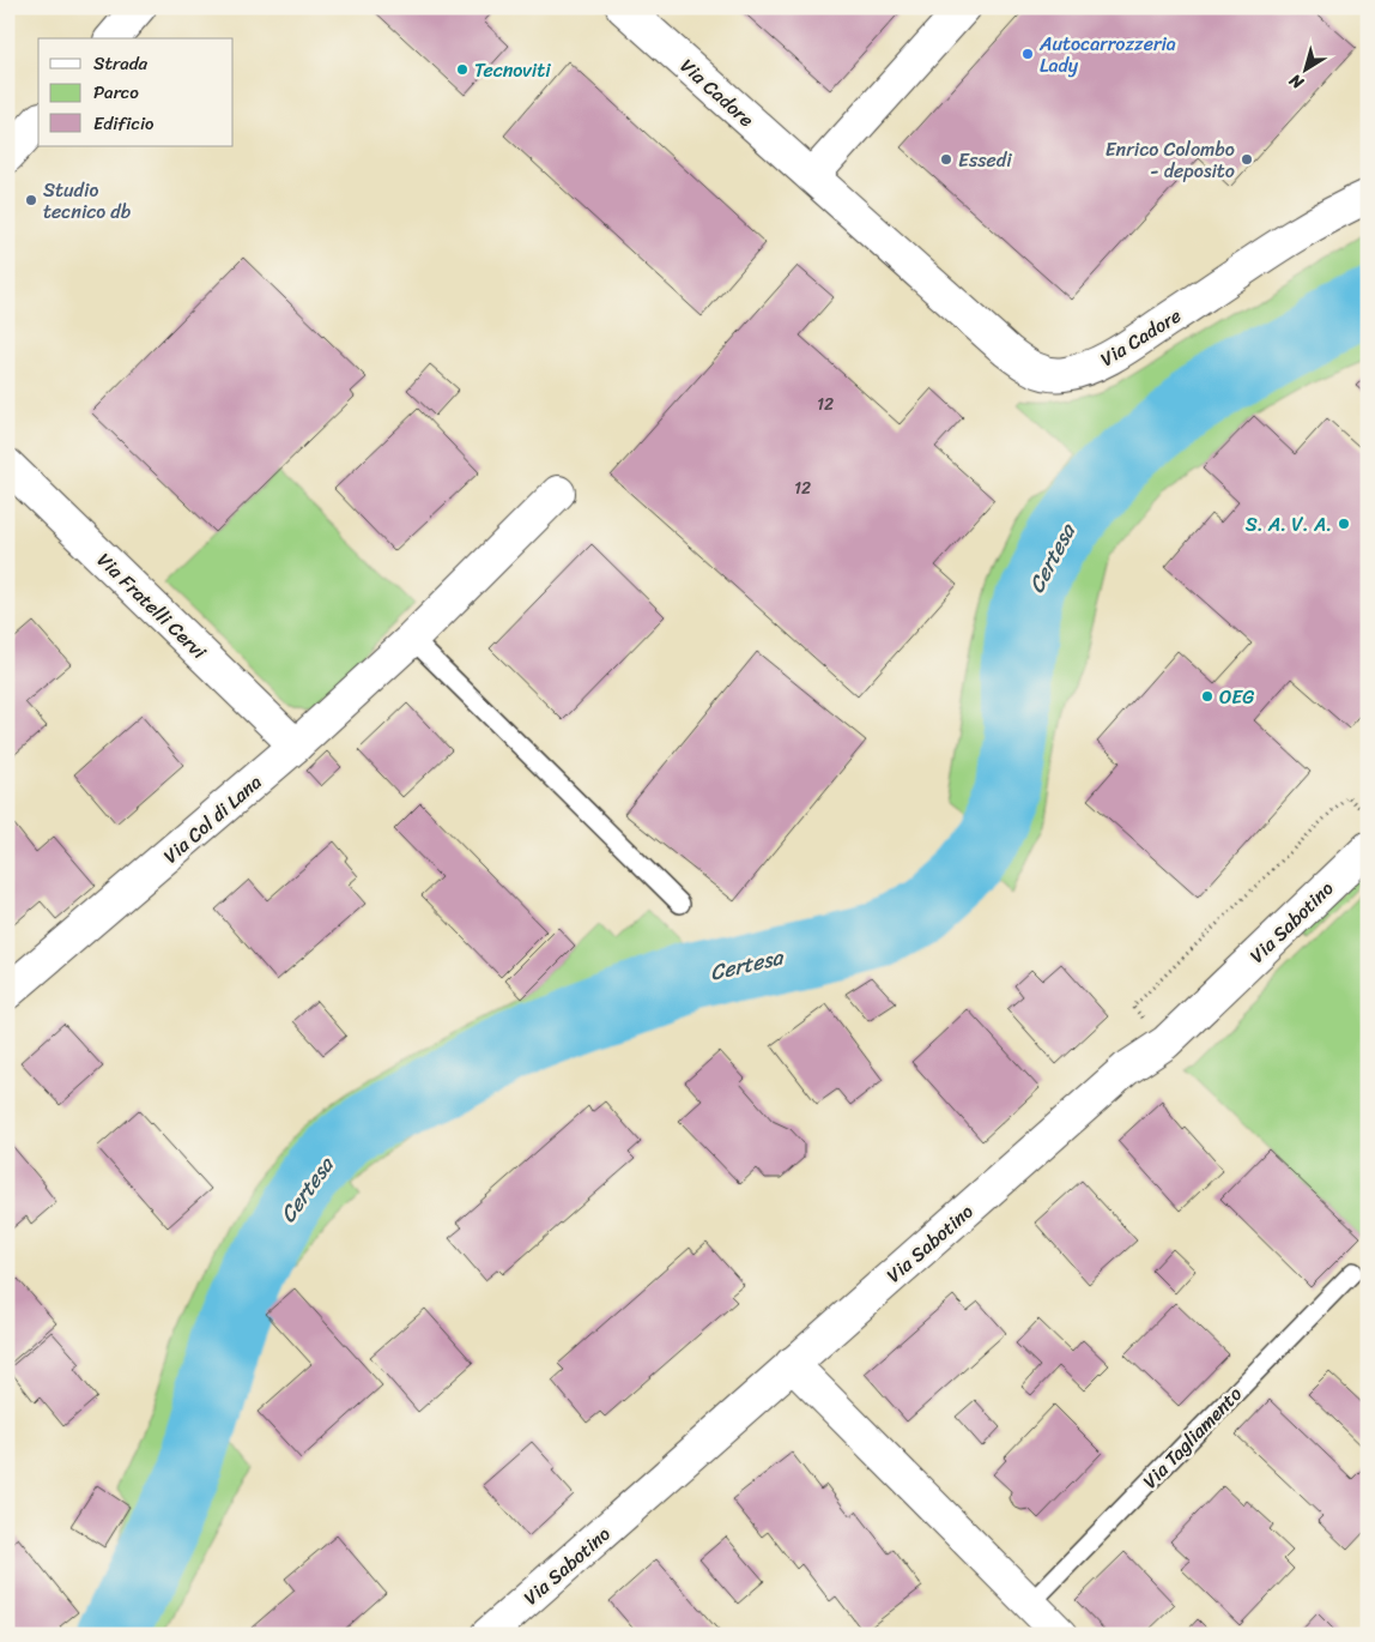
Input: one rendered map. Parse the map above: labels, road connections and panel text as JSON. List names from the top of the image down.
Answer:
{
  "streets": {
    "street": [
      "Via Cadore",
      "Via Fratelli Cervi",
      "Via Col di Lana",
      "Via Sabotino"
    ],
    "lane": ["Via Tagliamento"]
  },
  "crossings": [
    ["Via Fratelli Cervi", "Via Col di Lana"]
  ],
  "water": ["Certesa"],
  "places": [
    "Autocarrozzeria Lady",
    "Tecnoviti",
    "Essedi",
    "Enrico Colombo - deposito",
    "Studio tecnico db",
    "S. A. V. A.",
    "OEG"
  ],
  "house_numbers": ["12", "12"],
  "legend": ["Strada", "Parco", "Edificio"],
  "north": "bottom left"
}
